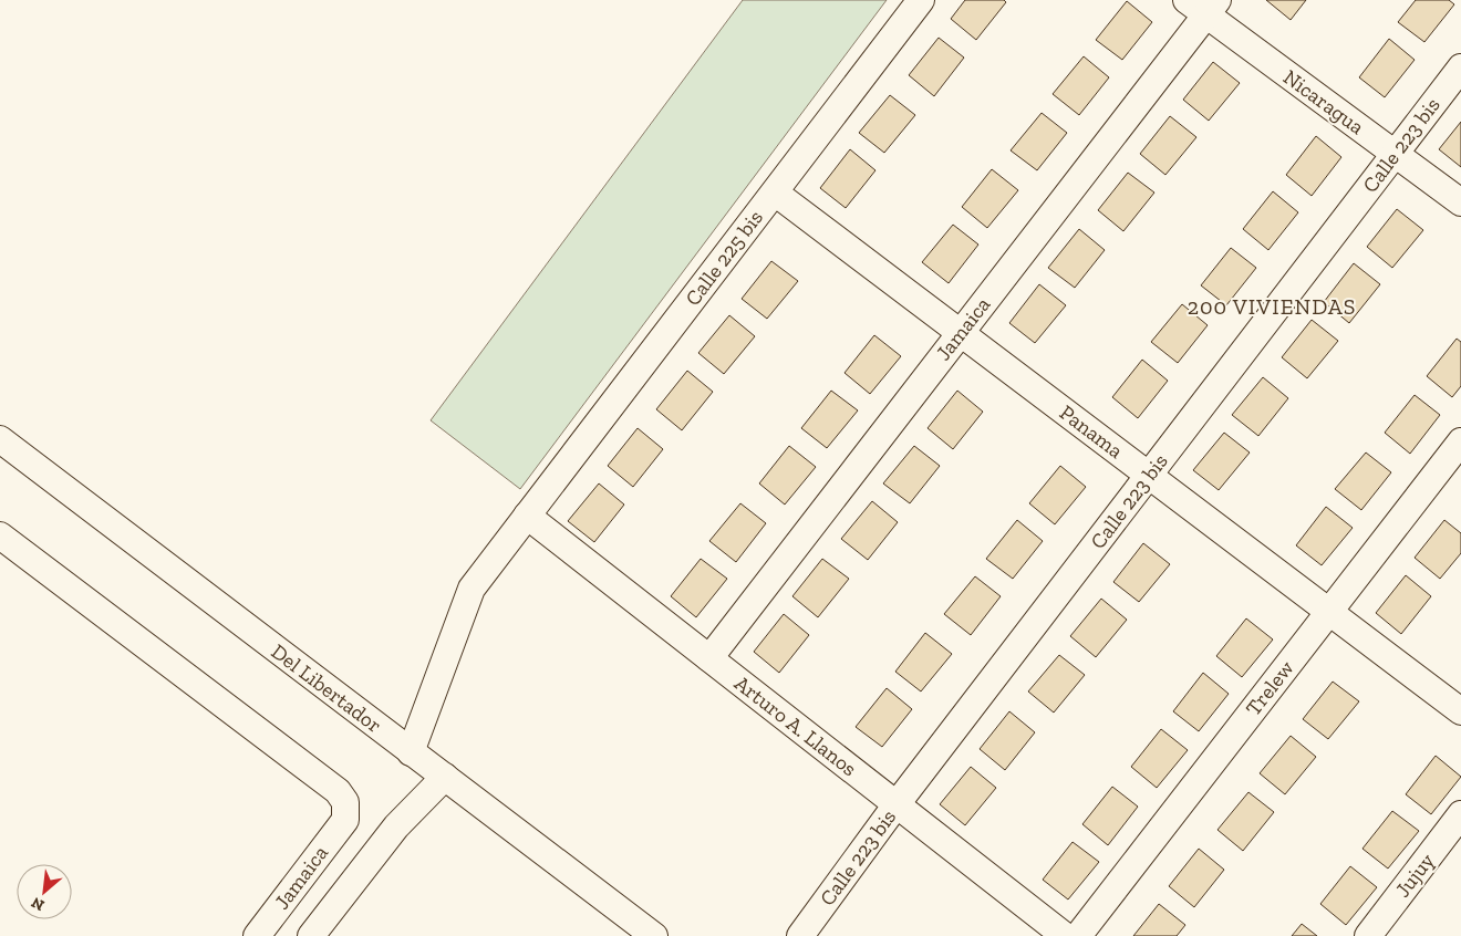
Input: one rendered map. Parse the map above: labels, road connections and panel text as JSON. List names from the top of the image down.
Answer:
{
  "streets": {
    "street": [
      "Nicaragua",
      "Calle 223 bis",
      "Calle 225 bis",
      "Jamaica",
      "Panama",
      "Del Libertador",
      "Trelew",
      "Arturo A. Llanos",
      "Jujuy"
    ]
  },
  "crossings": [
    ["Nicaragua", "Calle 223 bis"],
    ["Nicaragua", "Jamaica"],
    ["Calle 223 bis", "Panama"],
    ["Calle 223 bis", "Arturo A. Llanos"],
    ["Calle 225 bis", "Panama"],
    ["Calle 225 bis", "Del Libertador"],
    ["Calle 225 bis", "Arturo A. Llanos"],
    ["Jamaica", "Panama"],
    ["Jamaica", "Arturo A. Llanos"],
    ["Panama", "Trelew"]
  ],
  "districts": ["200 VIVIENDAS"],
  "north": "bottom left"
}
